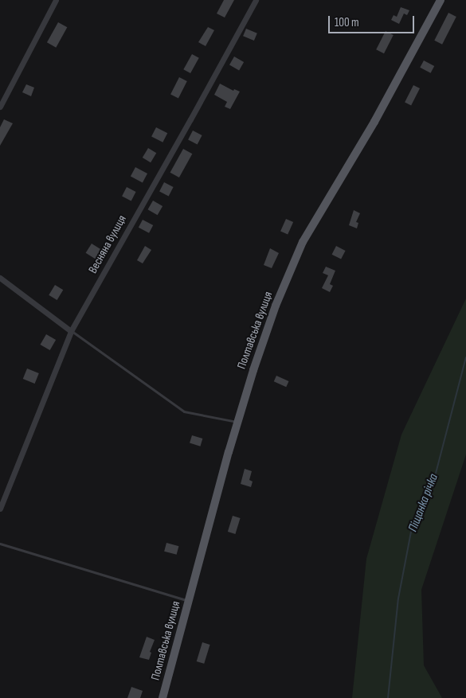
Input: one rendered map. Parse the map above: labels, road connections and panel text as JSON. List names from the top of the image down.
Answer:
{
  "streets": {
    "main road": ["Полтавська вулиця"],
    "street": ["Весняна вулиця"]
  },
  "water": ["Піщанка річка"],
  "scale_bar": "100 m"
}
